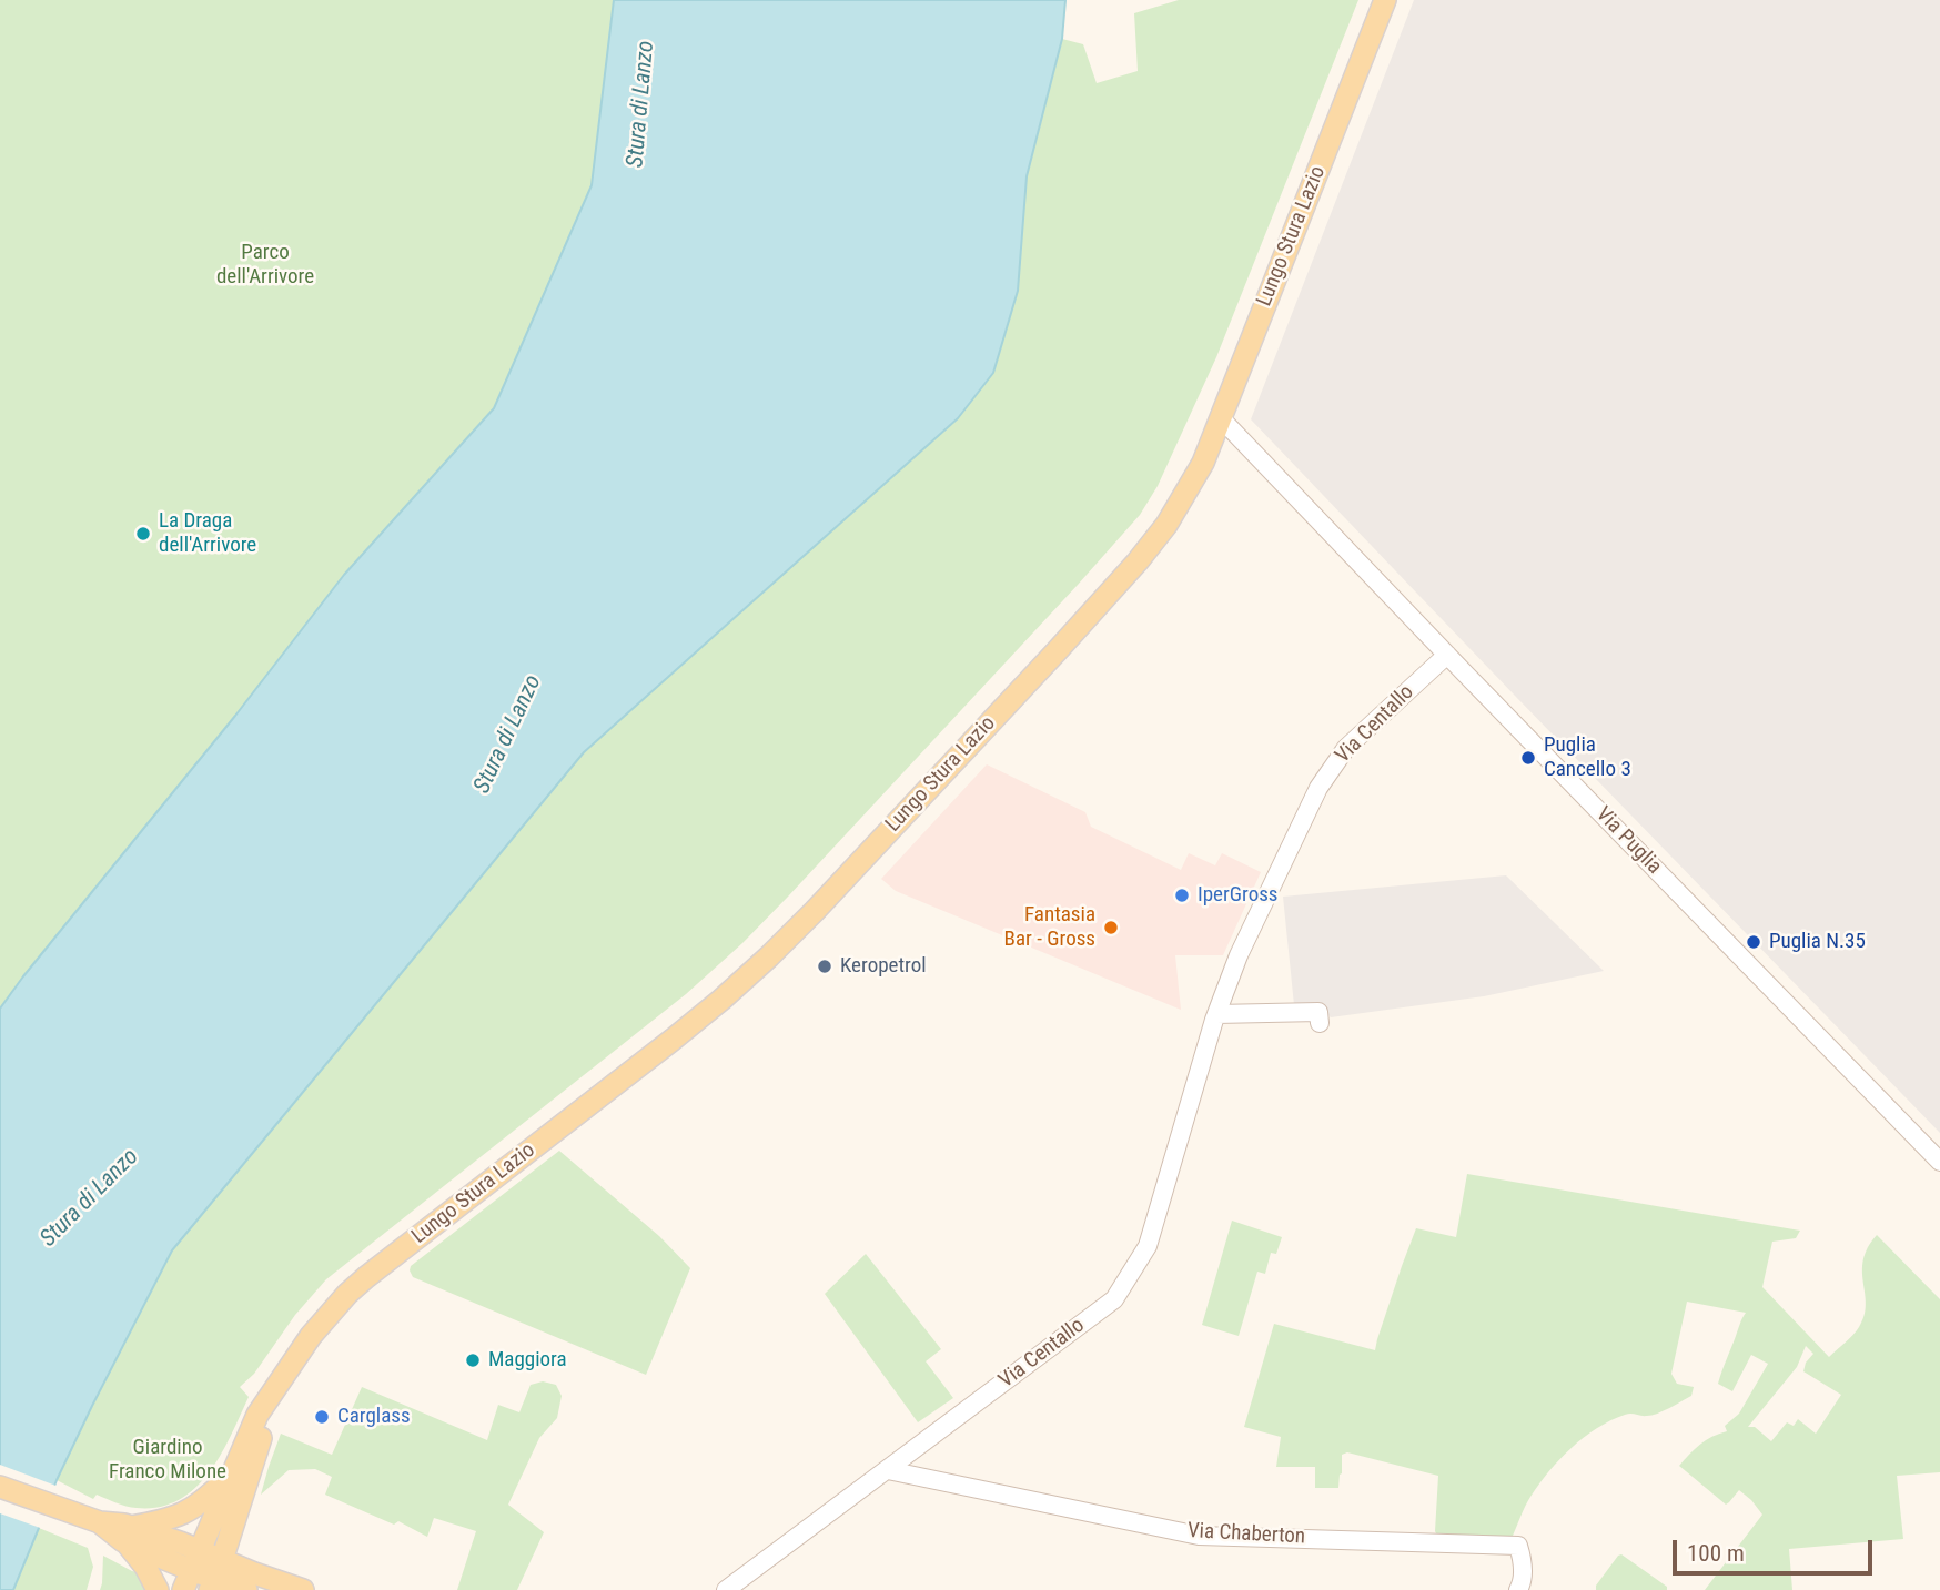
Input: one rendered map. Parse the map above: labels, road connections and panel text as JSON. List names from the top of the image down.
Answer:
{
  "streets": {
    "main road": ["Lungo Stura Lazio"],
    "street": ["Via Centallo", "Via Puglia", "Via Chaberton"]
  },
  "crossings": [
    ["Lungo Stura Lazio", "Via Puglia"],
    ["Via Centallo", "Via Puglia"],
    ["Via Centallo", "Via Chaberton"]
  ],
  "water": ["Stura di Lanzo"],
  "parks": ["Parco dell'Arrivore", "Giardino Franco Milone"],
  "places": [
    "La Draga dell'Arrivore",
    "Puglia Cancello 3",
    "IperGross",
    "Fantasia Bar - Gross",
    "Puglia N.35",
    "Keropetrol",
    "Maggiora",
    "Carglass"
  ],
  "scale_bar": "100 m"
}
